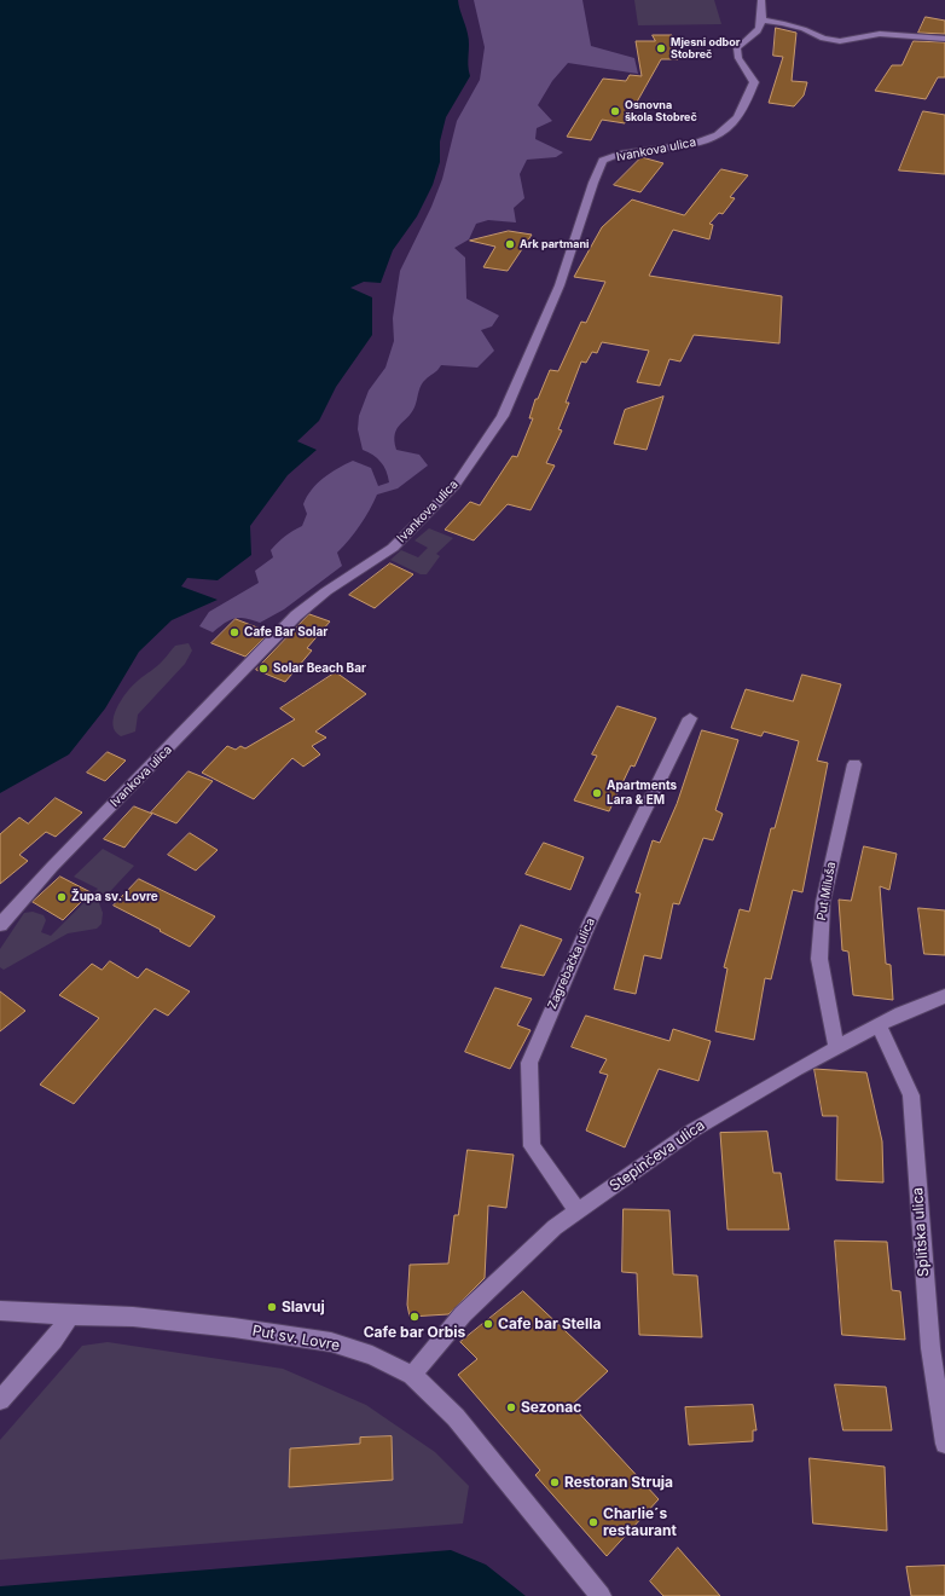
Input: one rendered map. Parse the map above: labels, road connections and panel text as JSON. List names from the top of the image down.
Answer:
{
  "streets": {
    "street": [
      "Ivankova ulica",
      "Put Miluša",
      "Zagrebačka ulica",
      "Stepinčeva ulica",
      "Splitska ulica",
      "Put sv. Lovre"
    ]
  },
  "crossings": [
    ["Put Miluša", "Stepinčeva ulica"],
    ["Zagrebačka ulica", "Stepinčeva ulica"],
    ["Stepinčeva ulica", "Splitska ulica"],
    ["Stepinčeva ulica", "Put sv. Lovre"]
  ],
  "places": [
    "Mjesni odbor Stobreč",
    "Osnovna škola Stobreč",
    "Ark partmani",
    "Cafe Bar Solar",
    "Solar Beach Bar",
    "Apartments Lara & EM",
    "Župa sv. Lovre",
    "Slavuj",
    "Cafe bar Orbis",
    "Cafe bar Stella",
    "Sezonac",
    "Restoran Struja",
    "Charlie´s restaurant"
  ]
}
